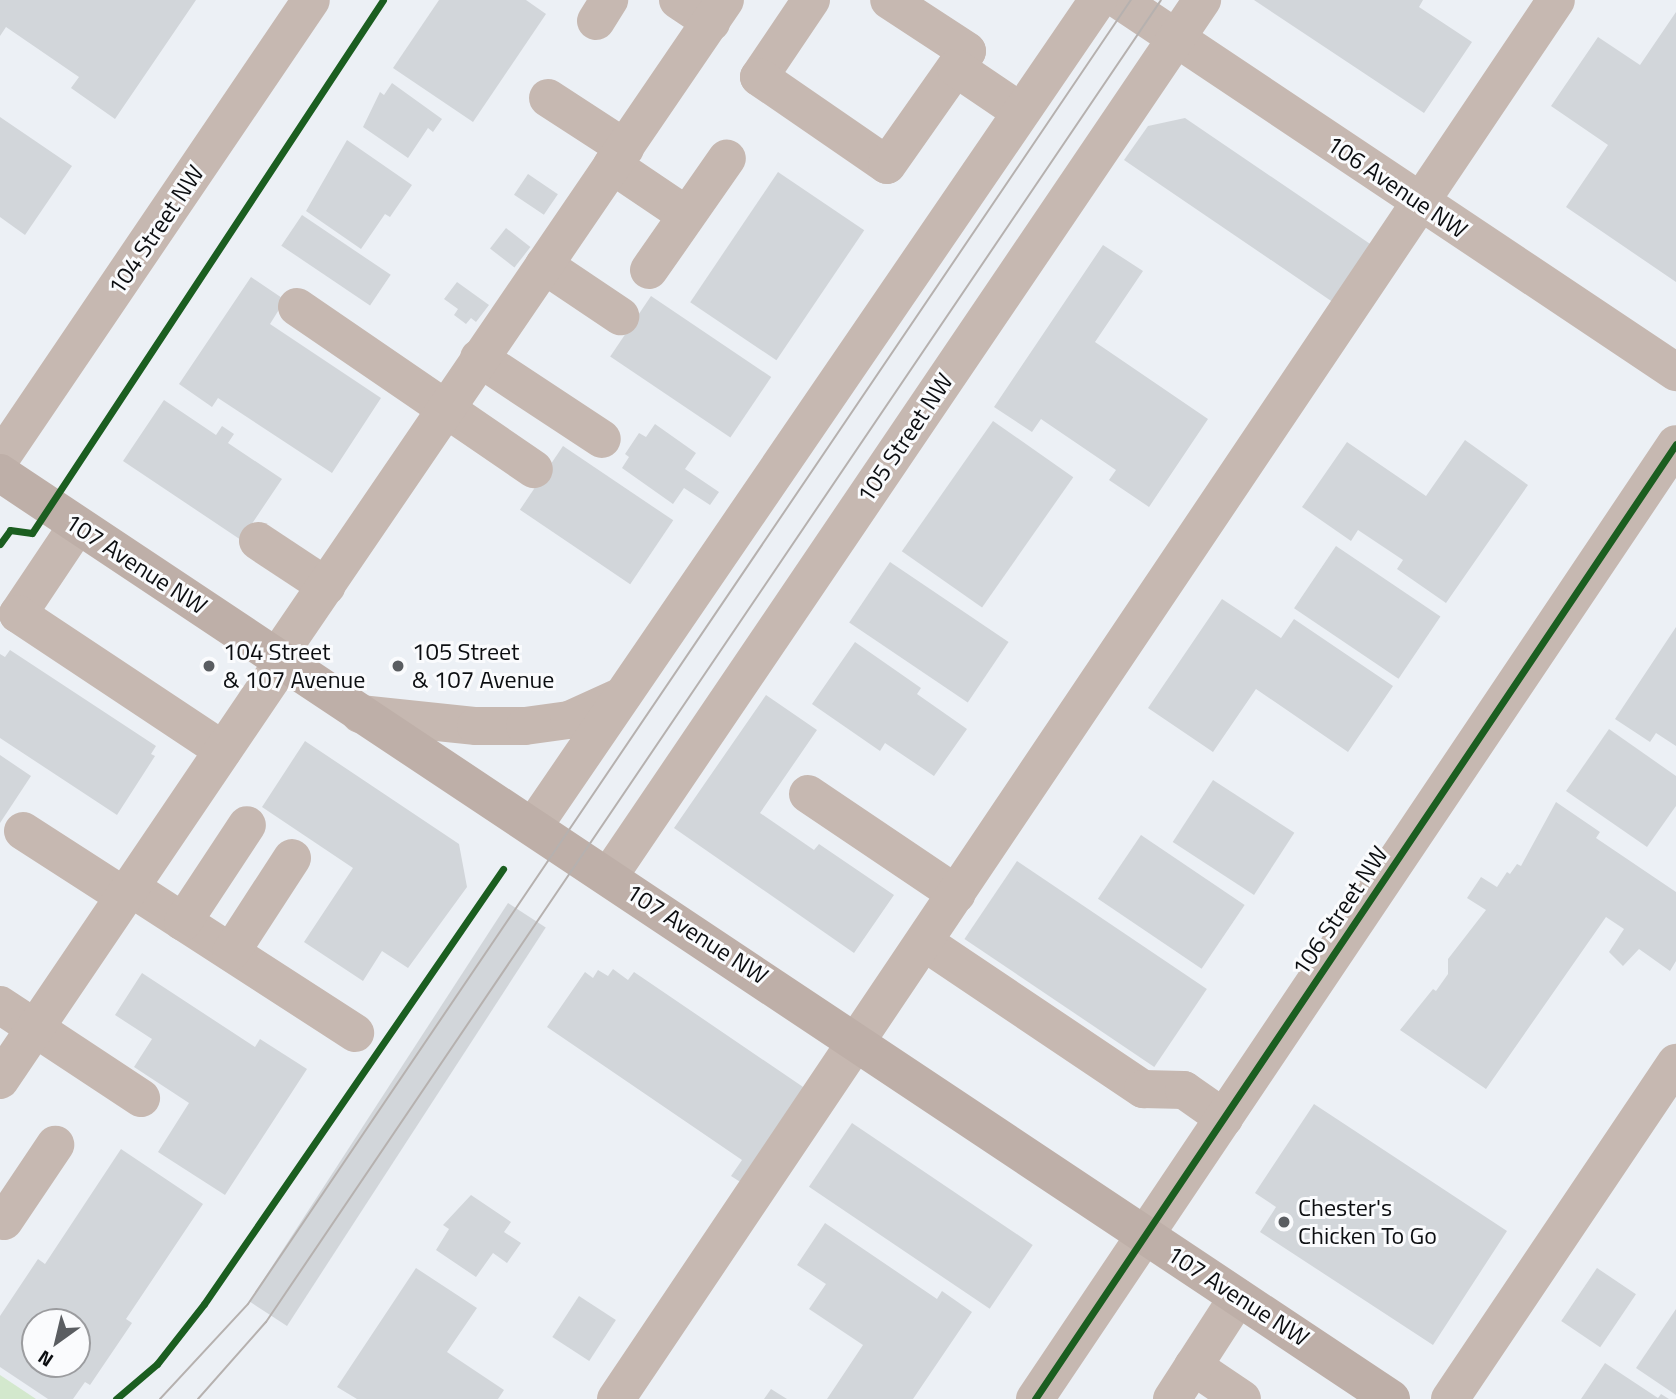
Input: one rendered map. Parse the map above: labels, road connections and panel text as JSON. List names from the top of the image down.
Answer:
{
  "streets": {
    "main road": ["107 Avenue NW"],
    "street": [
      "106 Avenue NW",
      "104 Street NW",
      "105 Street NW",
      "106 Street NW"
    ]
  },
  "crossings": [
    ["106 Avenue NW", "105 Street NW"],
    ["105 Street NW", "107 Avenue NW"],
    ["107 Avenue NW", "106 Street NW"]
  ],
  "places": ["104 Street & 107 Avenue", "105 Street & 107 Avenue", "Chester's Chicken To Go"],
  "north": "bottom left"
}
